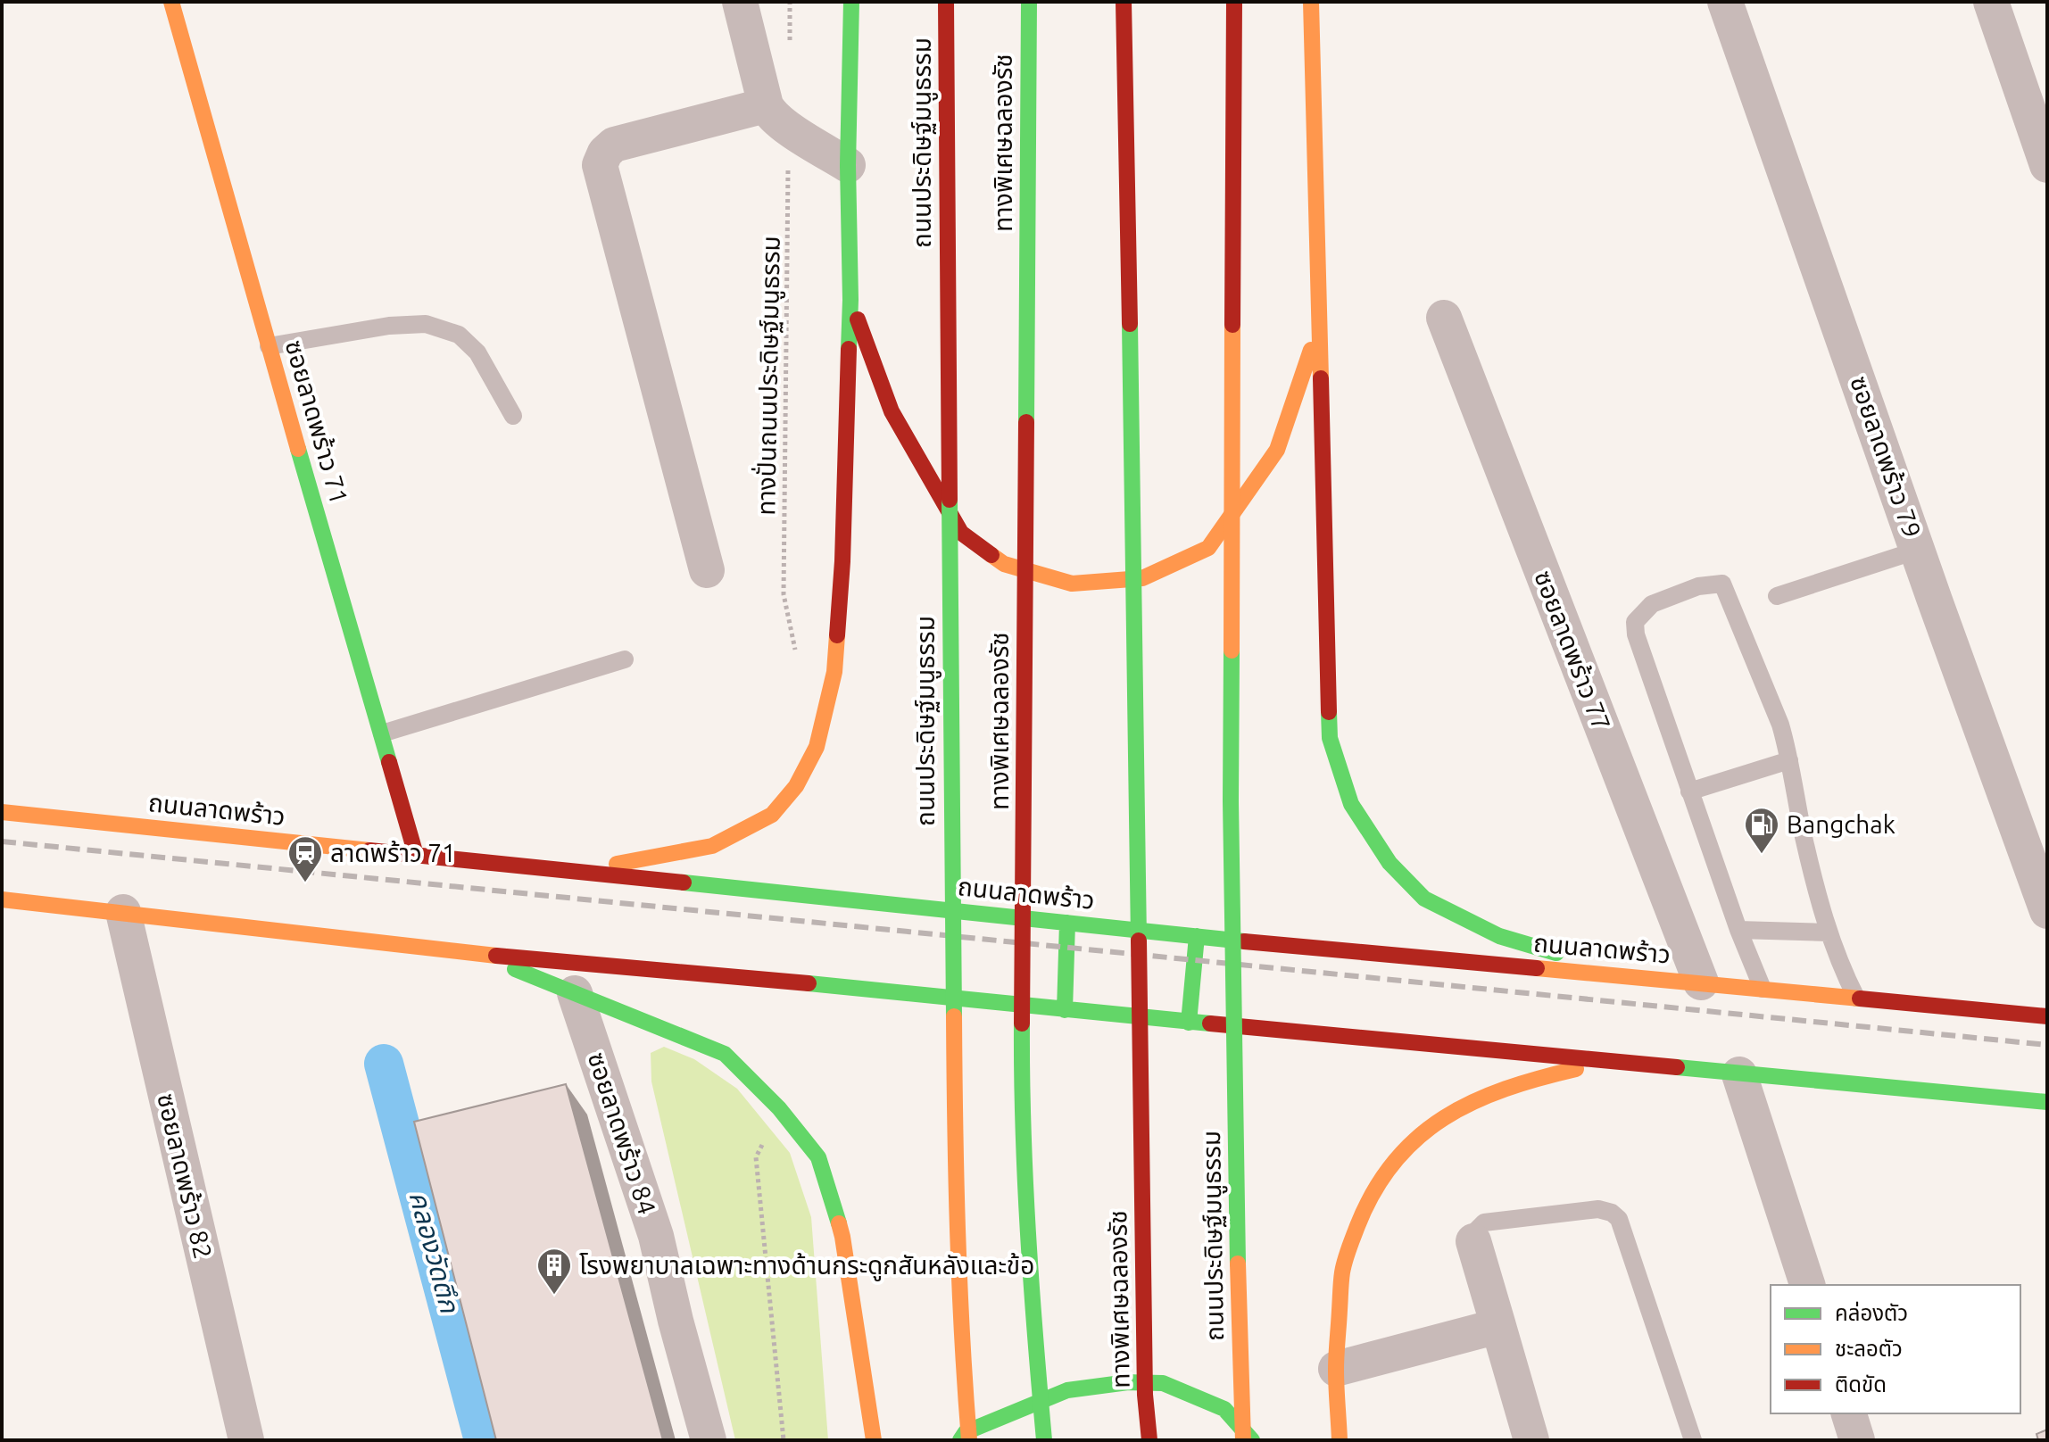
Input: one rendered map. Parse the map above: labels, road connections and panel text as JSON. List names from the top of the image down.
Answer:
{
  "streets": {
    "main road": [
      "ถนนประดิษฐ์มนูธรรม",
      "ทางพิเศษฉลองรัช",
      "ซอยลาดพร้าว 71",
      "ถนนลาดพร้าว"
    ],
    "street": [
      "ซอยลาดพร้าว 79",
      "ซอยลาดพร้าว 77",
      "ซอยลาดพร้าว 84",
      "ซอยลาดพร้าว 82"
    ],
    "path": ["ทางปั่นถนนประดิษฐ์มนูธรรม"]
  },
  "crossings": [
    ["ซอยลาดพร้าว 71", "ถนนลาดพร้าว"],
    ["ซอยลาดพร้าว 77", "ถนนลาดพร้าว"]
  ],
  "water": ["คลองวัดตึก"],
  "places": {
    "fuel station": ["Bangchak"],
    "station": ["ลาดพร้าว 71"],
    "building": ["โรงพยาบาลเฉพาะทางด้านกระดูกสันหลังและข้อ"]
  },
  "legend": ["คล่องตัว", "ชะลอตัว", "ติดขัด"]
}
